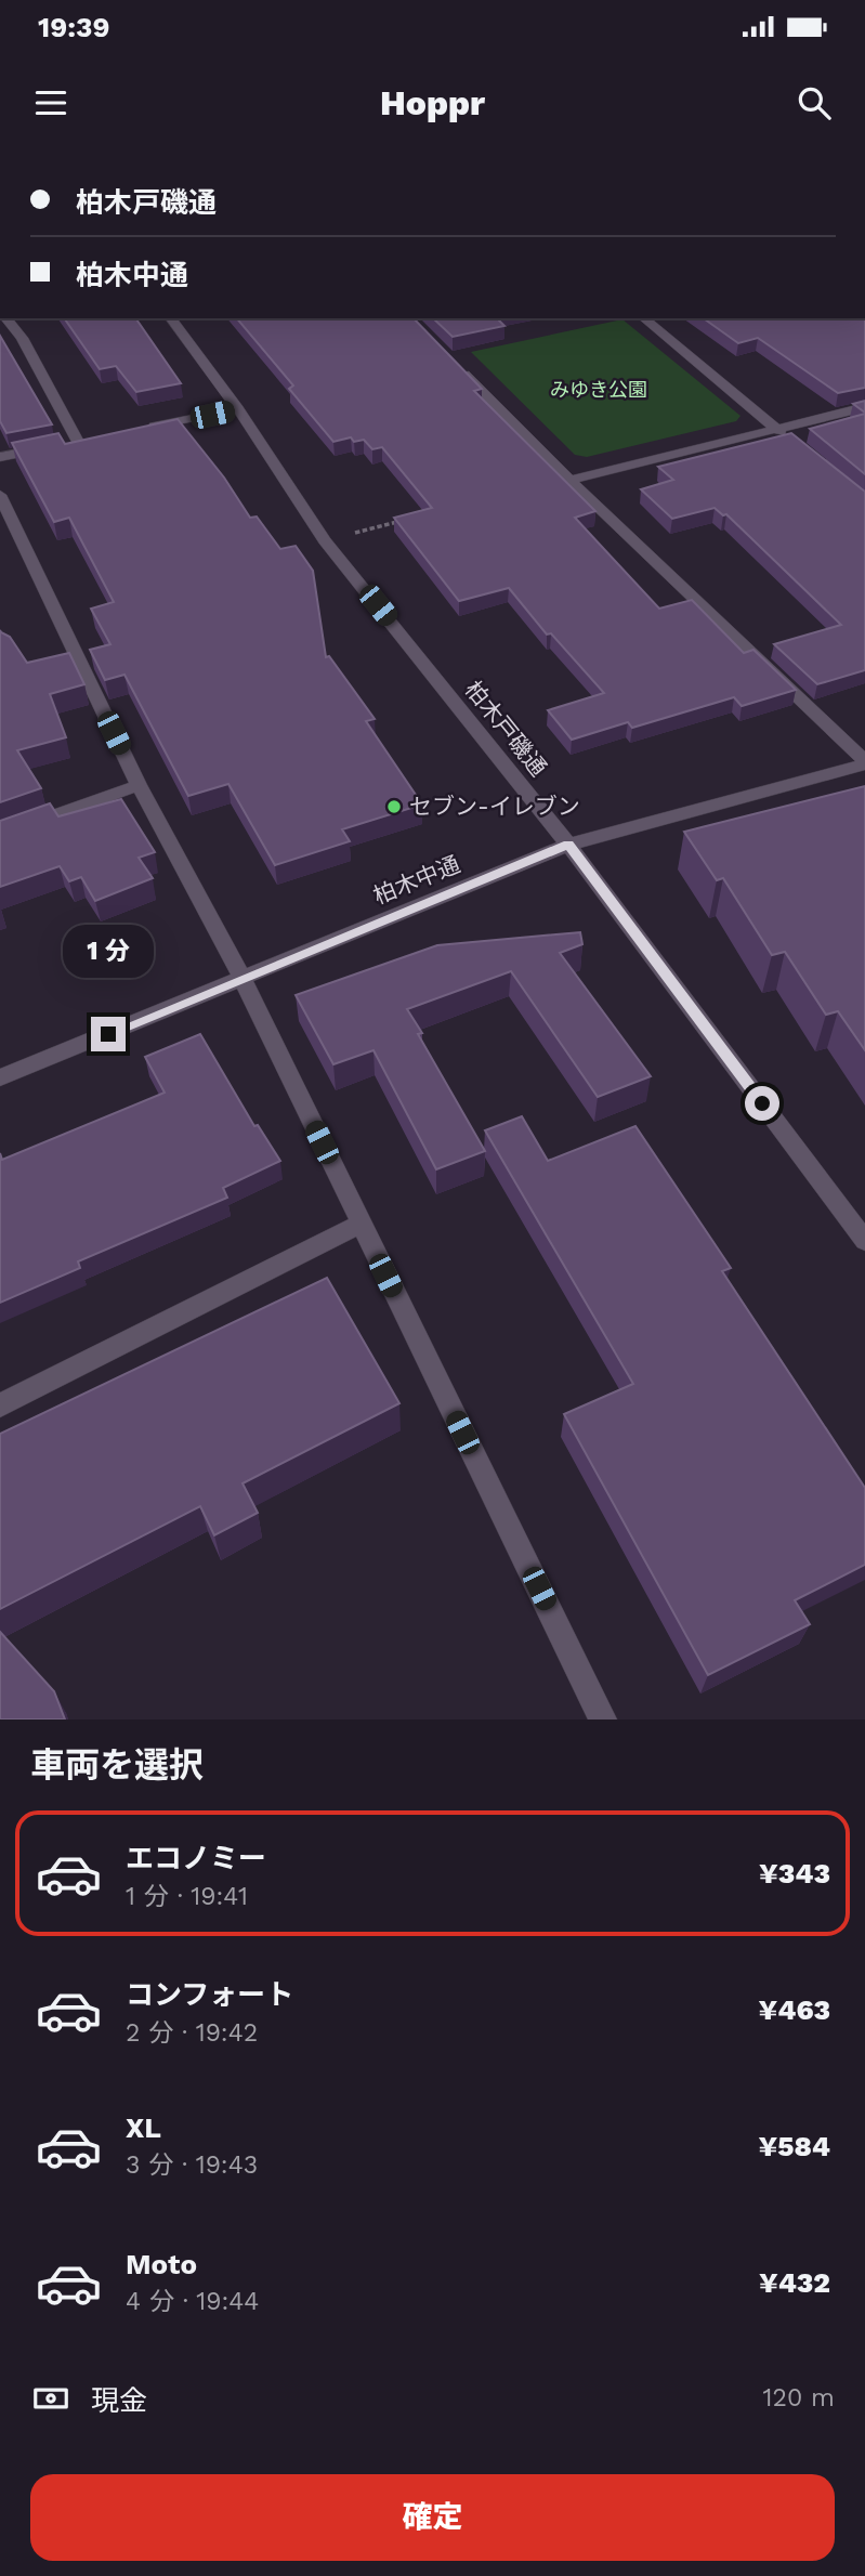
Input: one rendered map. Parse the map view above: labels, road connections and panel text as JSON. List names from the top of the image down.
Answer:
{
  "streets": {
    "street": ["柏木戸磯通", "柏木中通"]
  },
  "crossings": [
    ["柏木戸磯通", "柏木中通"]
  ],
  "parks": ["みゆき公園"],
  "places": ["セブン-イレブン"],
  "page": {
    "status": "19:39",
    "header": "Hoppr",
    "banner": ["柏木戸磯通", "柏木中通"],
    "bubble": "1 分",
    "heading": "車両を選択",
    "list": [
      {
        "name": "エコノミー",
        "note": "1 分 · 19:41",
        "value": "¥343"
      },
      {
        "name": "コンフォート",
        "note": "2 分 · 19:42",
        "value": "¥463"
      },
      {
        "name": "XL",
        "note": "3 分 · 19:43",
        "value": "¥584"
      },
      {
        "name": "Moto",
        "note": "4 分 · 19:44",
        "value": "¥432"
      }
    ],
    "pay": ["現金", "120 m"],
    "buttons": "確定"
  }
}
